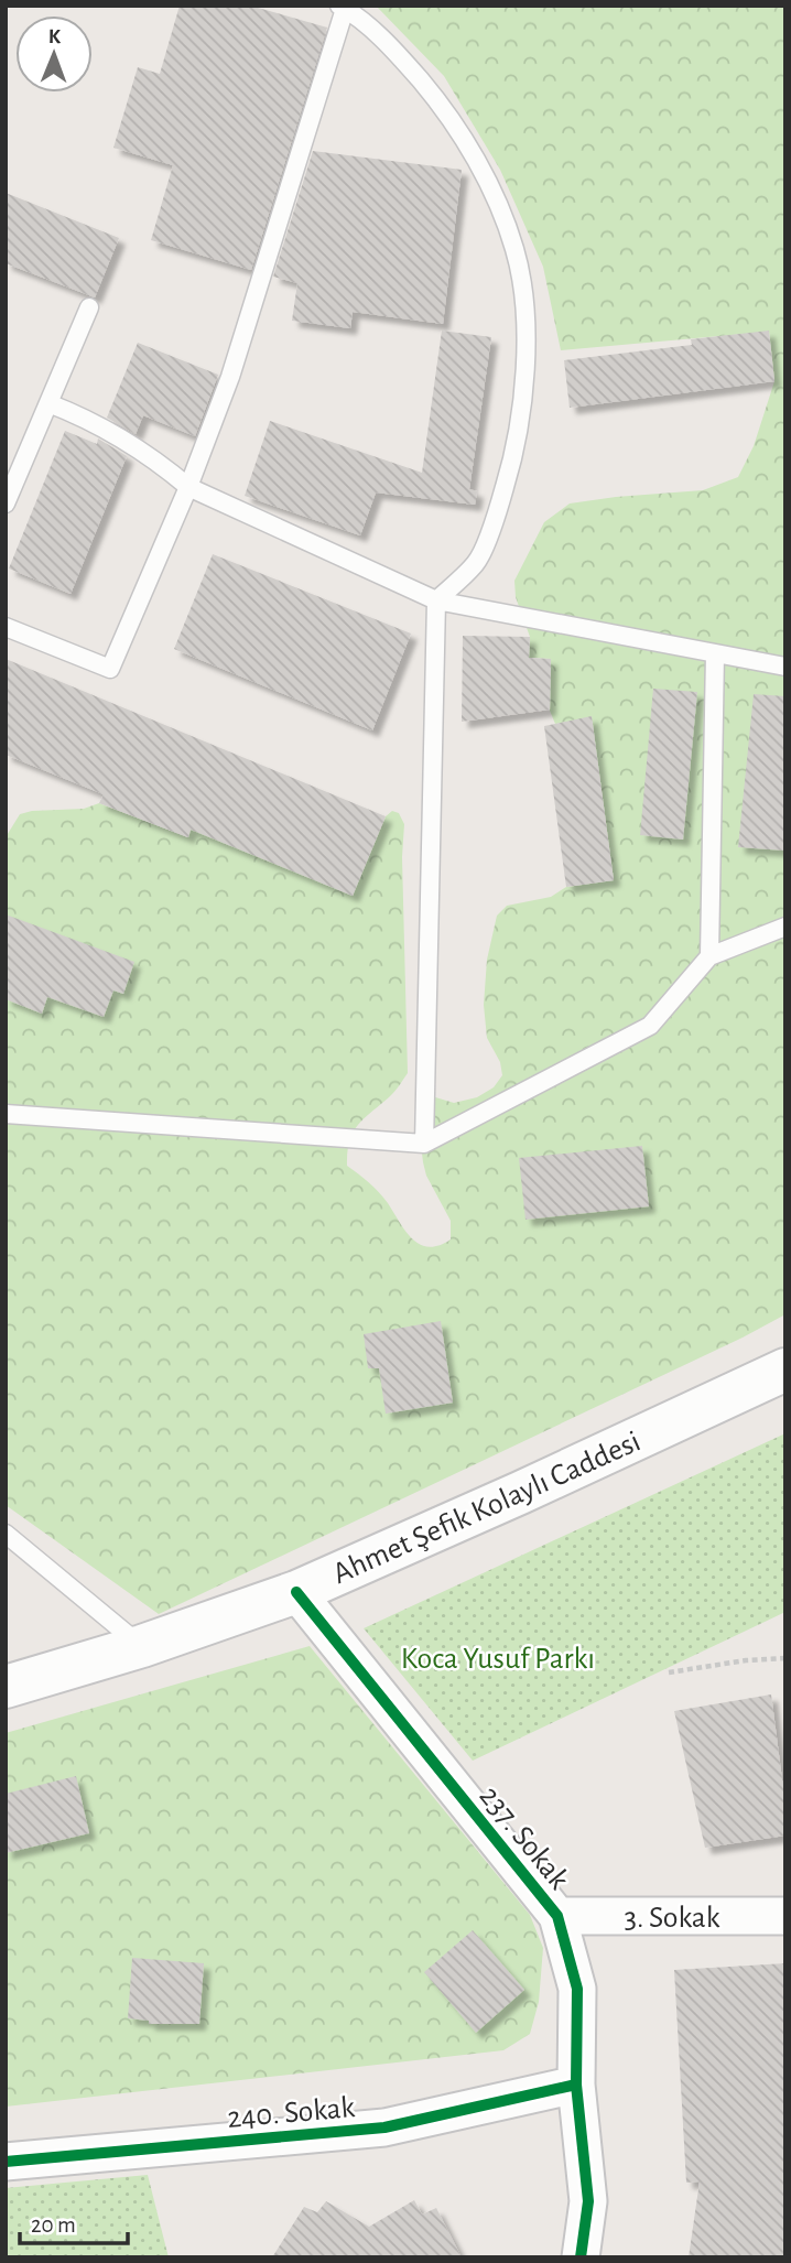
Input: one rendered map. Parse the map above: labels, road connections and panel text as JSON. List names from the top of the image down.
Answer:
{
  "streets": {
    "main road": ["Ahmet Şefik Kolaylı Caddesi"],
    "street": ["237. Sokak", "3. Sokak", "240. Sokak"]
  },
  "crossings": [
    ["Ahmet Şefik Kolaylı Caddesi", "237. Sokak"],
    ["237. Sokak", "3. Sokak"],
    ["237. Sokak", "240. Sokak"]
  ],
  "parks": ["Koca Yusuf Parkı"],
  "scale_bar": "20 m",
  "north": "top"
}
